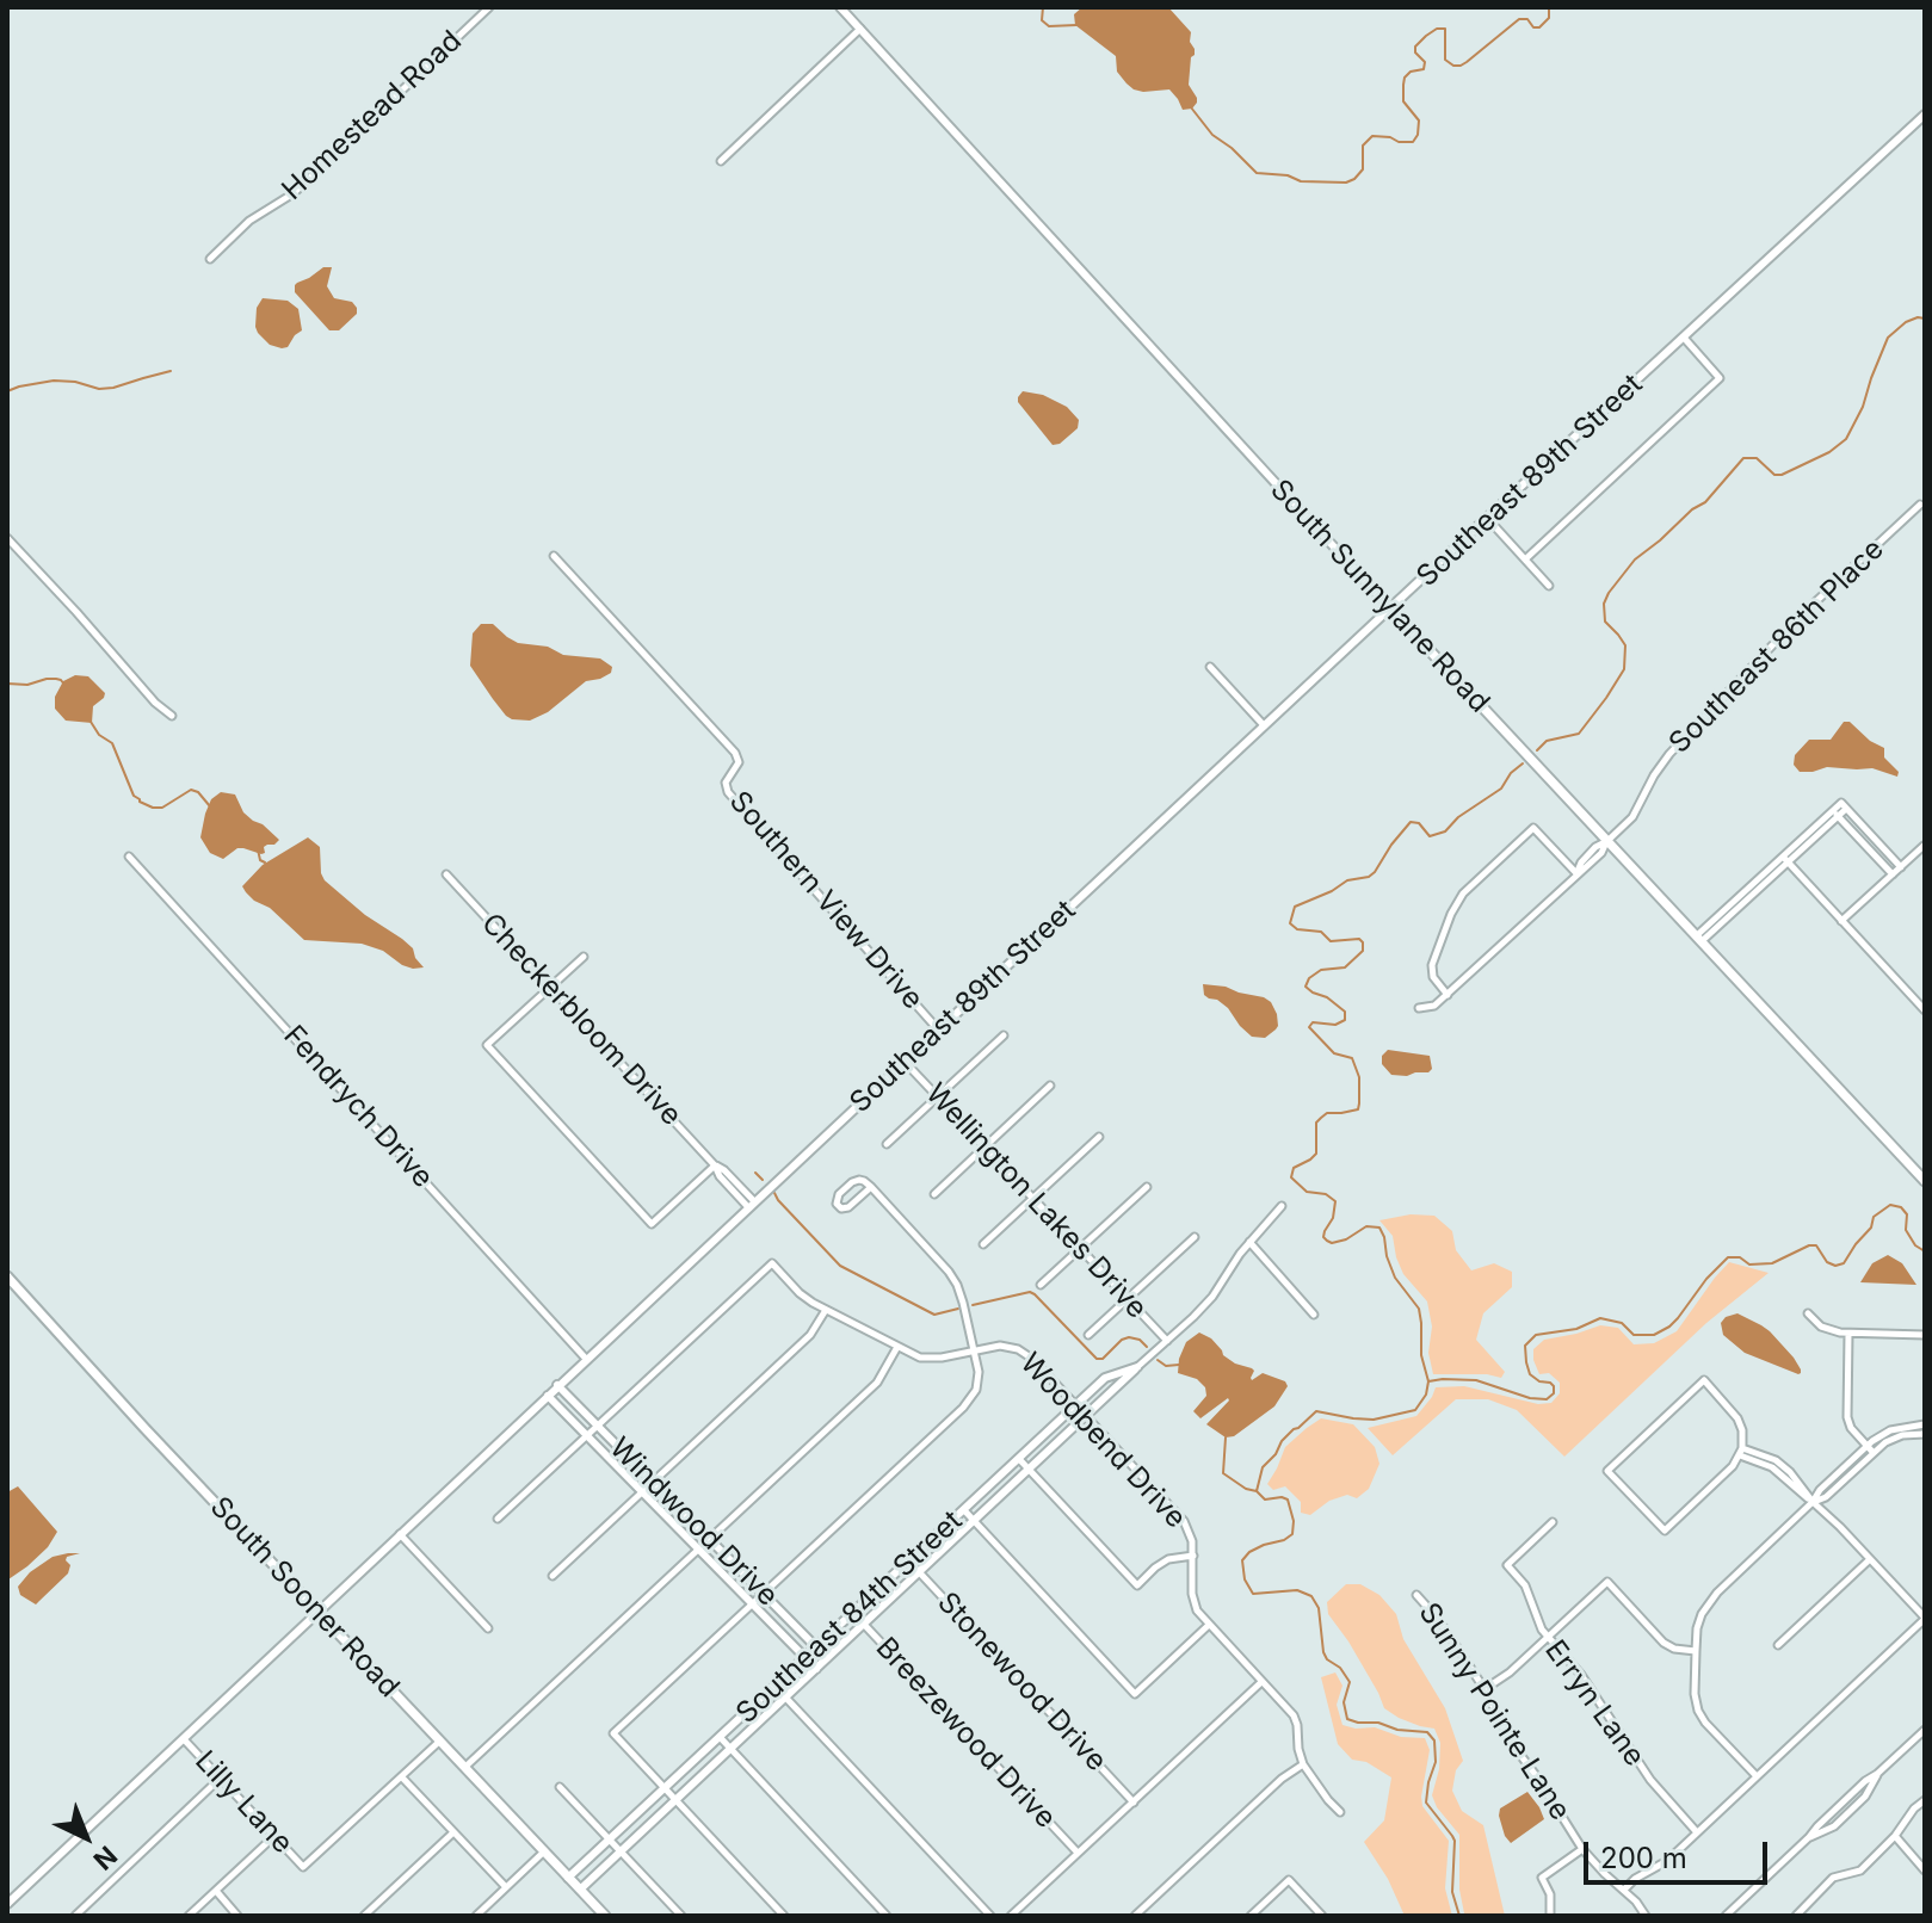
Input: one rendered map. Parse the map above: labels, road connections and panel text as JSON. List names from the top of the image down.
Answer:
{
  "streets": {
    "main road": ["South Sunnylane Road", "South Sooner Road"],
    "street": [
      "Homestead Road",
      "Southeast 89th Street",
      "Southeast 86th Place",
      "Southern View Drive",
      "Checkerbloom Drive",
      "Fendrych Drive",
      "Wellington Lakes Drive",
      "Woodbend Drive",
      "Windwood Drive",
      "Southeast 84th Street",
      "Stonewood Drive",
      "Erryn Lane",
      "Sunny Pointe Lane",
      "Breezewood Drive",
      "Lilly Lane"
    ]
  },
  "crossings": [
    ["Southeast 89th Street", "South Sunnylane Road"],
    ["Southeast 89th Street", "Southern View Drive"],
    ["Southeast 89th Street", "Checkerbloom Drive"],
    ["Southeast 89th Street", "Fendrych Drive"],
    ["Southeast 89th Street", "Wellington Lakes Drive"],
    ["Southeast 89th Street", "Windwood Drive"],
    ["Southeast 89th Street", "South Sooner Road"],
    ["Southeast 89th Street", "Lilly Lane"],
    ["South Sunnylane Road", "Southeast 86th Place"],
    ["Wellington Lakes Drive", "Southeast 84th Street"],
    ["Woodbend Drive", "Windwood Drive"],
    ["Woodbend Drive", "Southeast 84th Street"],
    ["Windwood Drive", "Southeast 84th Street"],
    ["South Sooner Road", "Southeast 84th Street"],
    ["Southeast 84th Street", "Stonewood Drive"],
    ["Southeast 84th Street", "Breezewood Drive"]
  ],
  "scale_bar": "200 m",
  "north": "bottom right"
}
